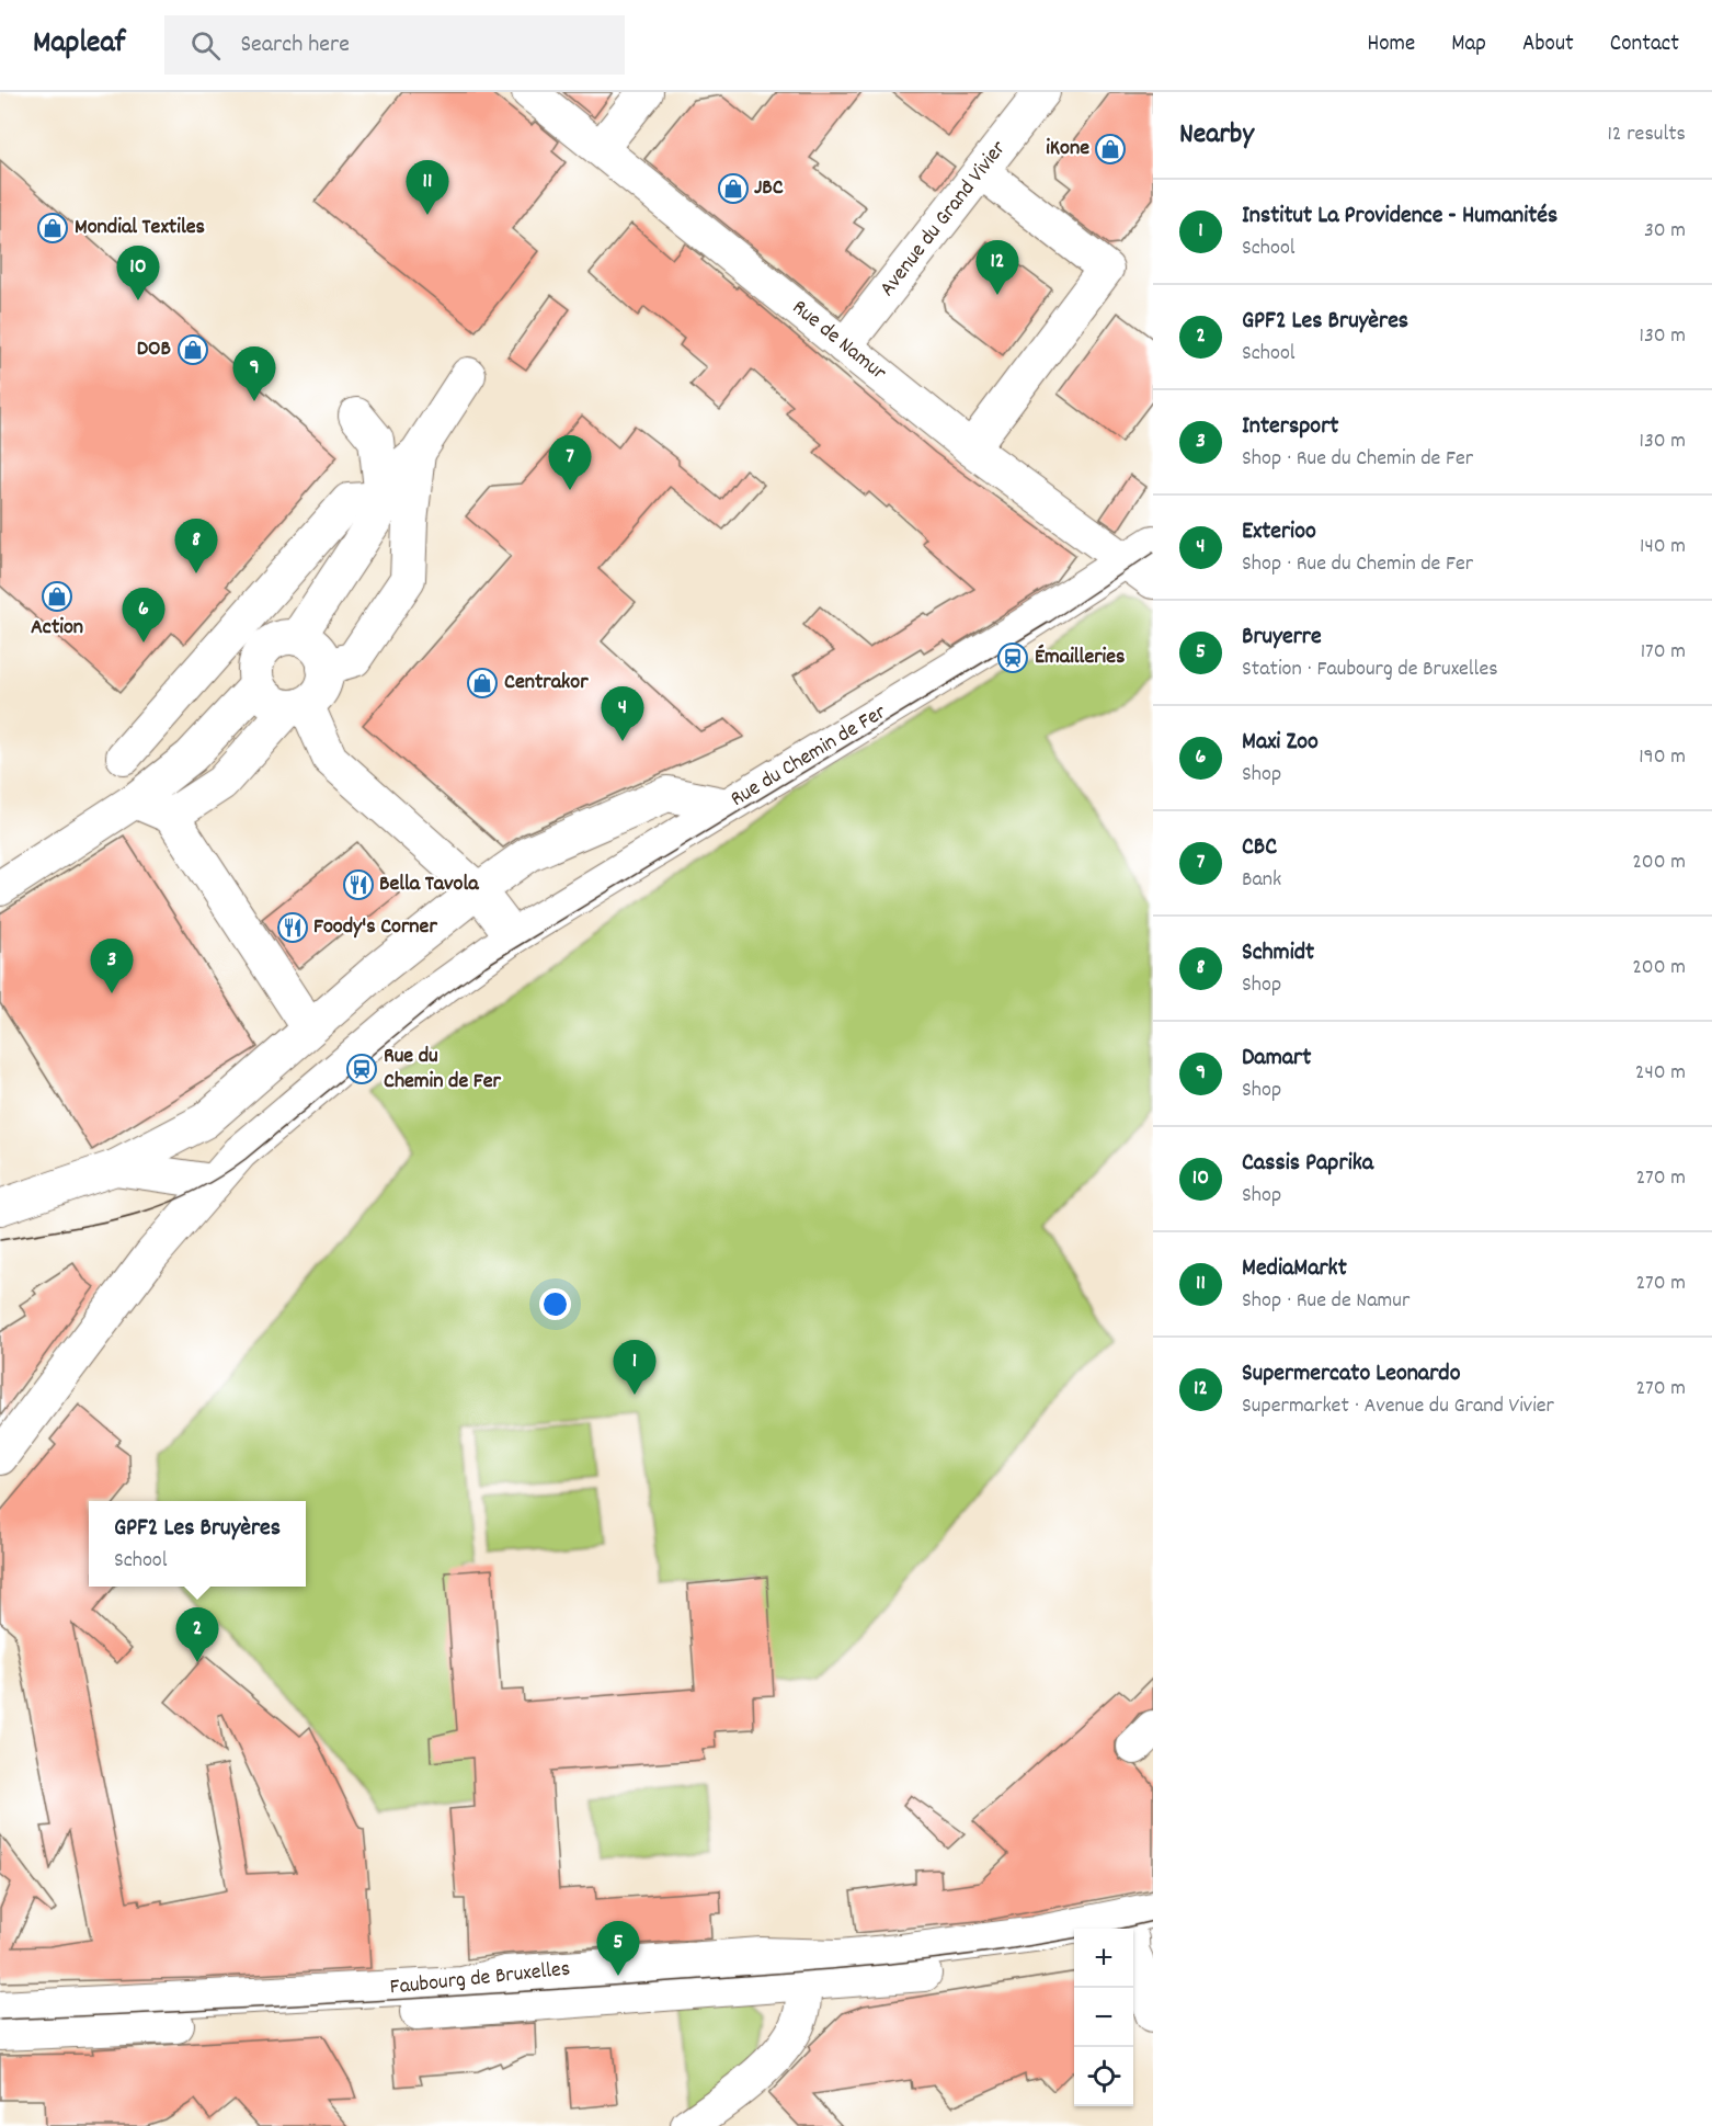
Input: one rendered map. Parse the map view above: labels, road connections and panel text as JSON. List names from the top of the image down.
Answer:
{
  "streets": {
    "street": [
      "Avenue du Grand Vivier",
      "Rue de Namur",
      "Rue du Chemin de Fer",
      "Faubourg de Bruxelles"
    ]
  },
  "crossings": [
    ["Avenue du Grand Vivier", "Rue de Namur"],
    ["Rue de Namur", "Rue du Chemin de Fer"]
  ],
  "places": {
    "shop": [
      "iKone",
      "JBC",
      "Mondial Textiles",
      "DOB",
      "Action",
      "Centrakor"
    ],
    "station": ["Émailleries", "Rue du Chemin de Fer"],
    "restaurant": ["Bella Tavola", "Foody's Corner"]
  },
  "page": {
    "header": "Mapleaf",
    "search": "Search here",
    "nav": [
      "Home",
      "Map",
      "About",
      "Contact"
    ],
    "heading": ["Nearby", "12 results"],
    "pins": [
      "11",
      "12",
      "10",
      "9",
      "7",
      "8",
      "6",
      "4",
      "3",
      "1",
      "2",
      "5"
    ],
    "list": [
      {
        "mark": "1",
        "name": "Institut La Providence - Humanités",
        "note": "School",
        "value": "30 m"
      },
      {
        "mark": "2",
        "name": "GPF2 Les Bruyères",
        "note": "School",
        "value": "130 m"
      },
      {
        "mark": "3",
        "name": "Intersport",
        "note": "Shop · Rue du Chemin de Fer",
        "value": "130 m"
      },
      {
        "mark": "4",
        "name": "Exterioo",
        "note": "Shop · Rue du Chemin de Fer",
        "value": "140 m"
      },
      {
        "mark": "5",
        "name": "Bruyerre",
        "note": "Station · Faubourg de Bruxelles",
        "value": "170 m"
      },
      {
        "mark": "6",
        "name": "Maxi Zoo",
        "note": "Shop",
        "value": "190 m"
      },
      {
        "mark": "7",
        "name": "CBC",
        "note": "Bank",
        "value": "200 m"
      },
      {
        "mark": "8",
        "name": "Schmidt",
        "note": "Shop",
        "value": "200 m"
      },
      {
        "mark": "9",
        "name": "Damart",
        "note": "Shop",
        "value": "240 m"
      },
      {
        "mark": "10",
        "name": "Cassis Paprika",
        "note": "Shop",
        "value": "270 m"
      },
      {
        "mark": "11",
        "name": "MediaMarkt",
        "note": "Shop · Rue de Namur",
        "value": "270 m"
      },
      {
        "mark": "12",
        "name": "Supermercato Leonardo",
        "note": "Supermarket · Avenue du Grand Vivier",
        "value": "270 m"
      }
    ],
    "popup": ["GPF2 Les Bruyères", "School"],
    "map_buttons": ["+", "−"]
  }
}
